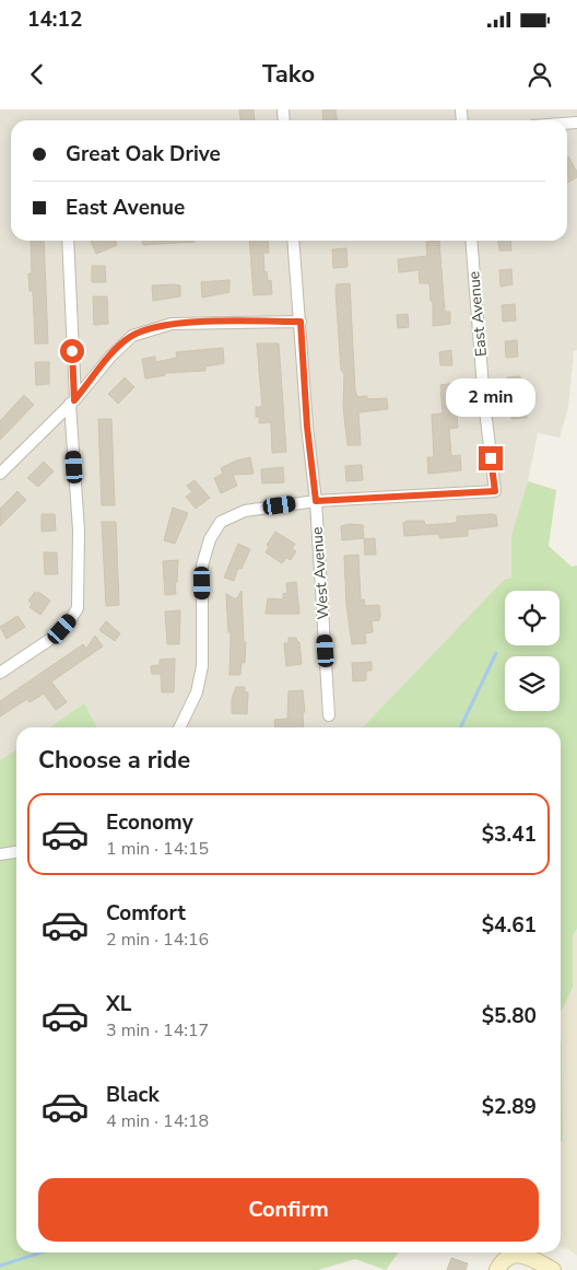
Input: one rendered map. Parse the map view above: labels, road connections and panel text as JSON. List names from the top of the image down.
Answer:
{
  "streets": {
    "street": ["East Avenue", "West Avenue"]
  },
  "crossings": [
    ["East Avenue", "West Avenue"]
  ],
  "page": {
    "status": "14:12",
    "header": "Tako",
    "banner": ["Great Oak Drive", "East Avenue"],
    "bubble": "2 min",
    "heading": "Choose a ride",
    "list": [
      {
        "name": "Economy",
        "note": "1 min · 14:15",
        "value": "$3.41"
      },
      {
        "name": "Comfort",
        "note": "2 min · 14:16",
        "value": "$4.61"
      },
      {
        "name": "XL",
        "note": "3 min · 14:17",
        "value": "$5.80"
      },
      {
        "name": "Black",
        "note": "4 min · 14:18",
        "value": "$2.89"
      }
    ],
    "buttons": "Confirm"
  }
}
